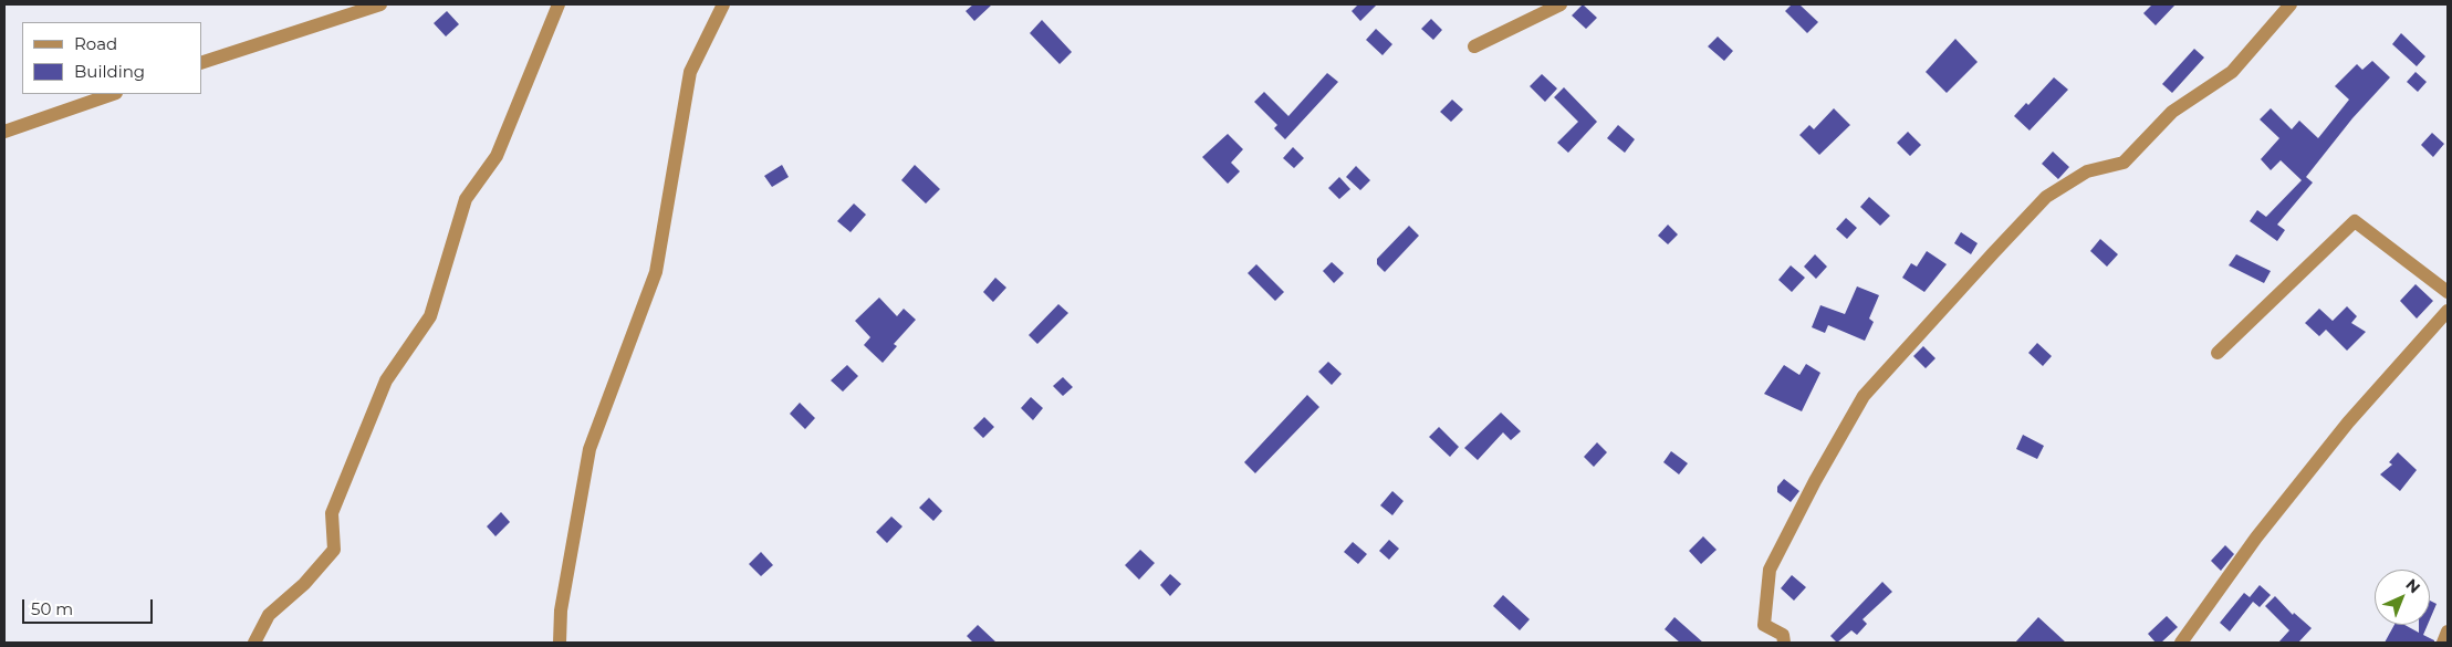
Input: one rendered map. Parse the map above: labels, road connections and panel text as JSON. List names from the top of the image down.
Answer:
{
  "legend": ["Road", "Building"],
  "scale_bar": "50 m",
  "north": "top right"
}
